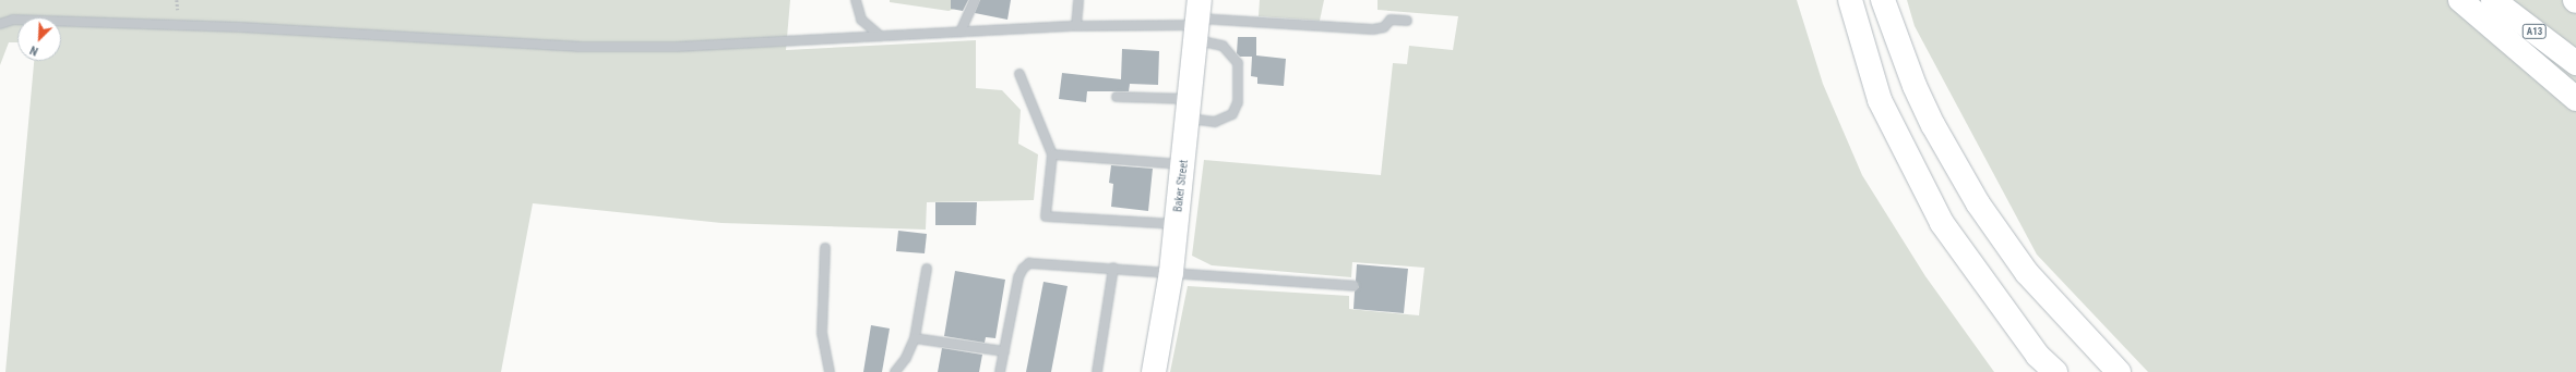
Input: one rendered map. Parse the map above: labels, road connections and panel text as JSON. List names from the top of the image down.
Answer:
{
  "streets": {
    "main road": ["A13", "Baker Street"]
  },
  "north": "bottom left"
}
